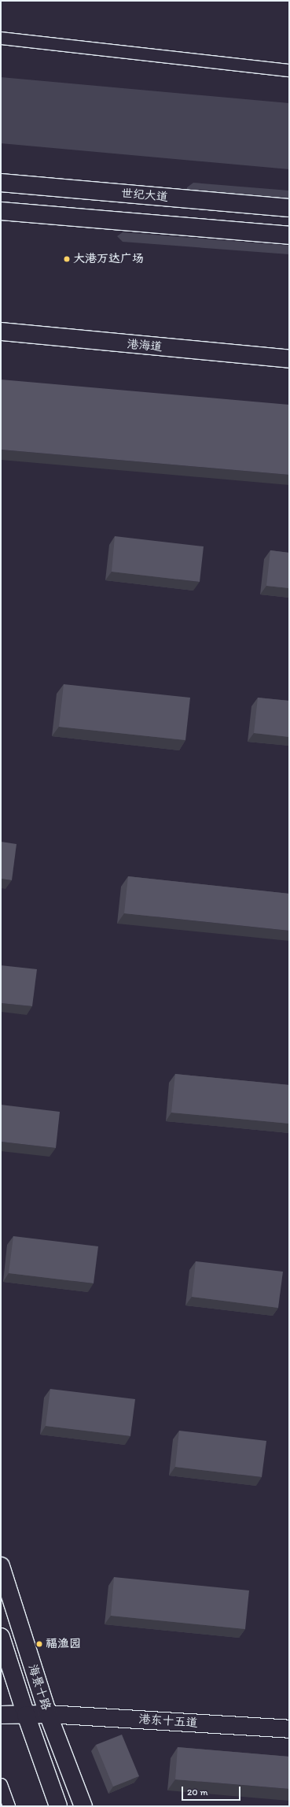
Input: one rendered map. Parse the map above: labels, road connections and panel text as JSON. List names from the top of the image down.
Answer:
{
  "streets": {
    "street": [
      "世纪大道",
      "港海道",
      "海景十路",
      "港东十五道"
    ]
  },
  "crossings": [
    ["海景十路", "港东十五道"]
  ],
  "places": ["大港万达广场", "福渔园"],
  "scale_bar": "20 m"
}
